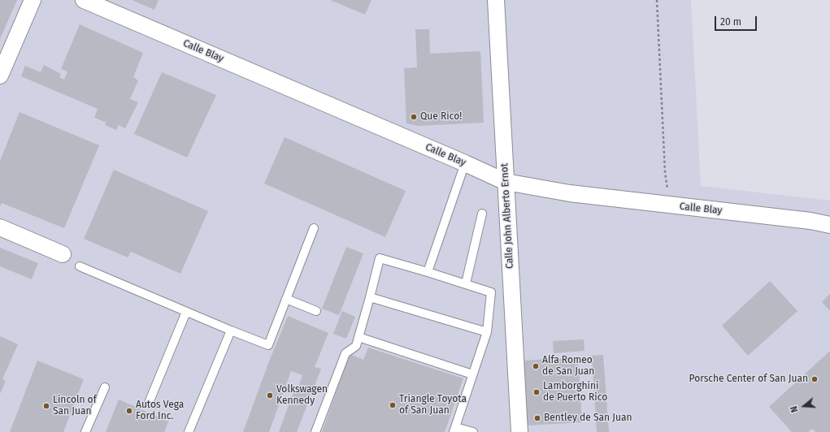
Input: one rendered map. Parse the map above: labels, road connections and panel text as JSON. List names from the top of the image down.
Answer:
{
  "streets": {
    "street": ["Calle Blay", "Calle John Alberto Ernot"]
  },
  "crossings": [
    ["Calle Blay", "Calle John Alberto Ernot"]
  ],
  "places": [
    "Que Rico!",
    "Alfa Romeo de San Juan",
    "Porsche Center of San Juan",
    "Lamborghini de Puerto Rico",
    "Volkswagen Kennedy",
    "Triangle Toyota of San Juan",
    "Lincoln of San Juan",
    "Autos Vega Ford Inc.",
    "Bentley de San Juan"
  ],
  "scale_bar": "20 m",
  "north": "left"
}
